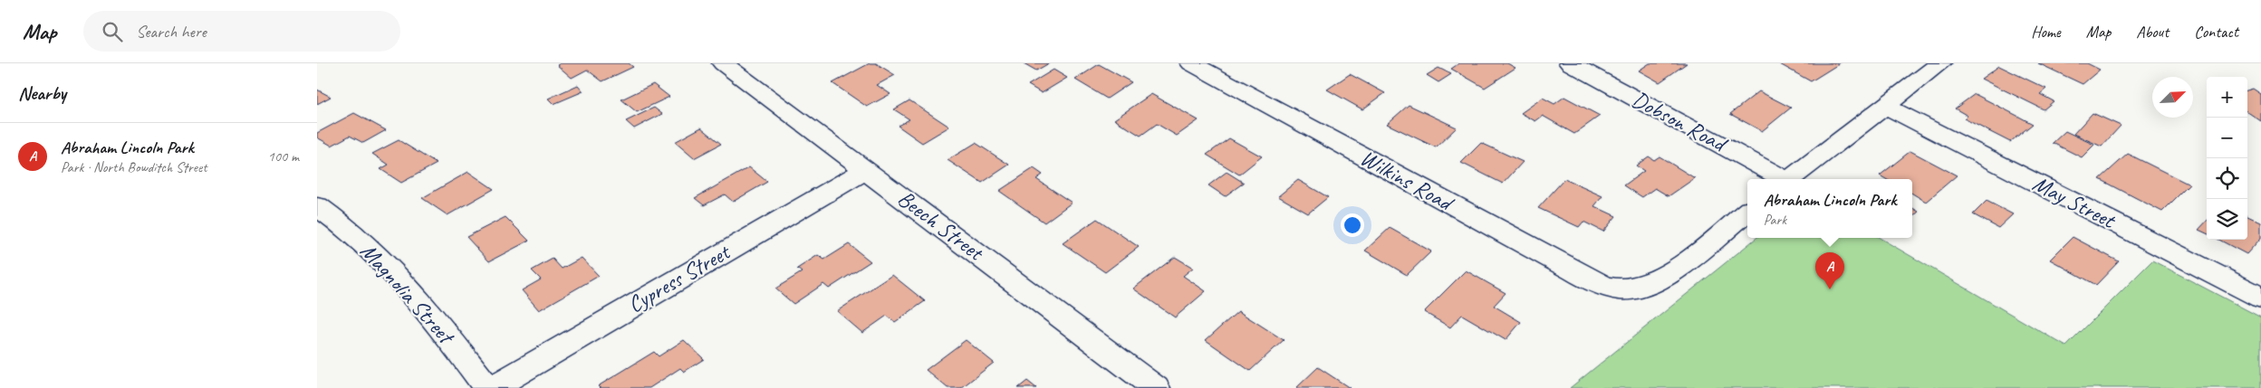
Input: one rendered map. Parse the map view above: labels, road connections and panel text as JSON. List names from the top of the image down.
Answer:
{
  "streets": {
    "street": [
      "Dobson Road",
      "Wilkins Road",
      "May Street",
      "Beech Street",
      "Cypress Street",
      "Magnolia Street"
    ]
  },
  "crossings": [
    ["Beech Street", "Cypress Street"]
  ],
  "north": "top right",
  "page": {
    "header": "Map",
    "search": "Search here",
    "nav": [
      "Home",
      "Map",
      "About",
      "Contact"
    ],
    "heading": "Nearby",
    "map_buttons": ["+", "−"],
    "list": [
      {
        "mark": "A",
        "name": "Abraham Lincoln Park",
        "note": "Park · North Bowditch Street",
        "value": "100 m"
      }
    ],
    "popup": ["Abraham Lincoln Park", "Park"],
    "pins": "A"
  }
}
